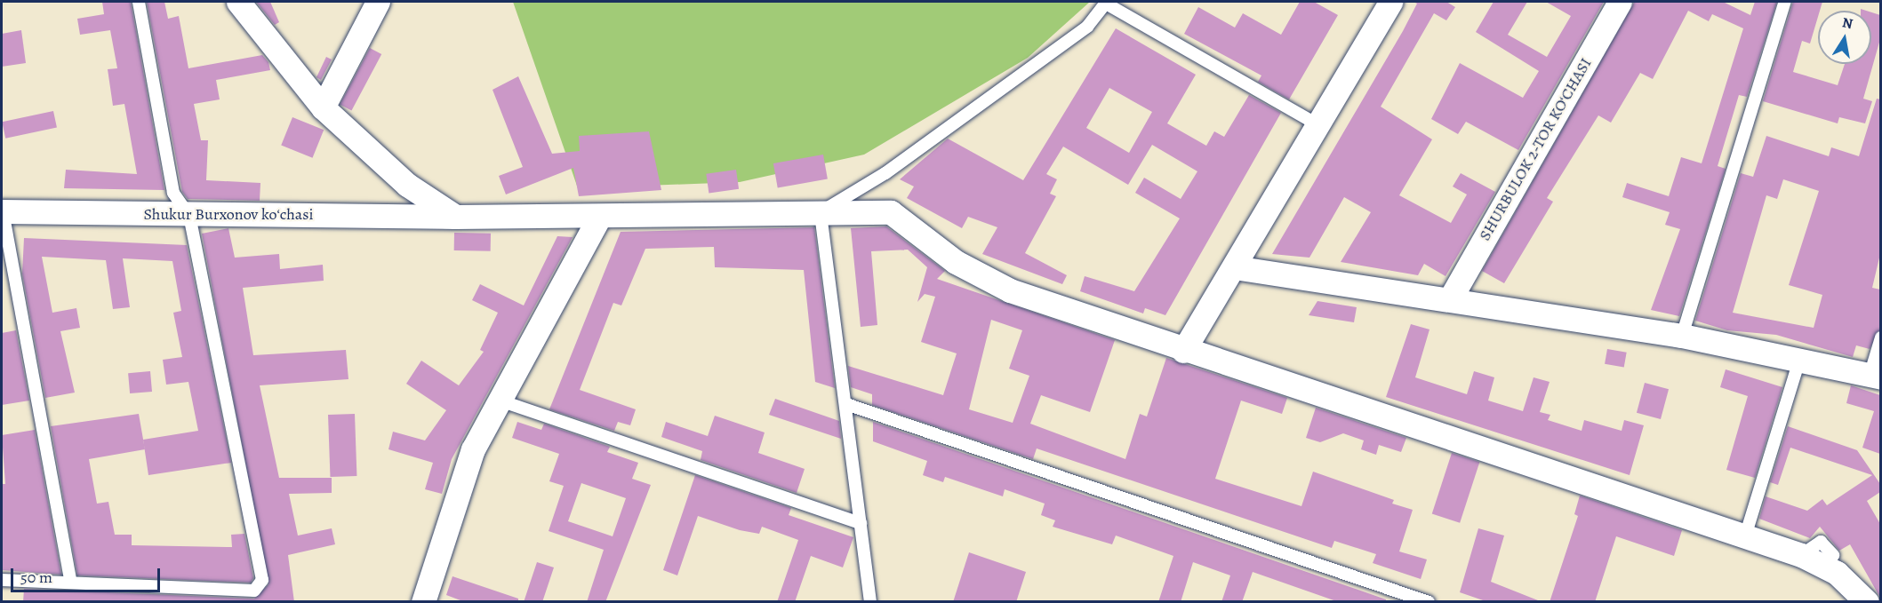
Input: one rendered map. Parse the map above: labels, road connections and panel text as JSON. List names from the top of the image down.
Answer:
{
  "streets": {
    "street": ["SHURBULOK 2-TOR KO‘CHASI", "Shukur Burxonov koʻchasi"]
  },
  "scale_bar": "50 m",
  "north": "top"
}
